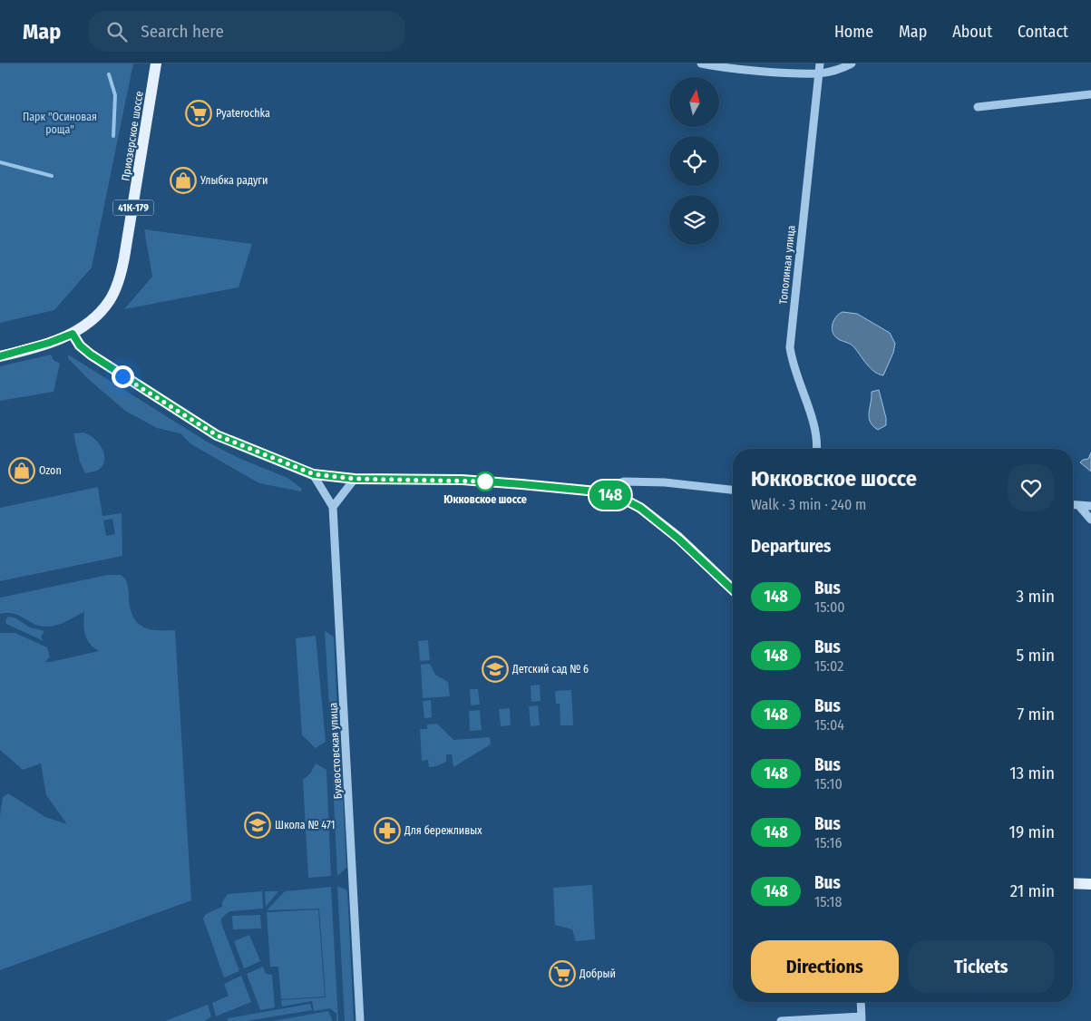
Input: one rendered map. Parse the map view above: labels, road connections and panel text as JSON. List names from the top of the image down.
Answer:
{
  "streets": {
    "main road": ["Приозерское шоссе", "41К-179"],
    "street": ["Тополиная улица", "Бухвостовская улица"]
  },
  "parks": ["Парк \"Осиновая роща\""],
  "places": {
    "supermarket": ["Pyaterochka", "Добрый"],
    "shop": ["Улыбка радуги", "Ozon"],
    "other": ["Юкковское шоссе"],
    "school or university": ["Детский сад № 6", "Школа № 471"],
    "pharmacy": ["Для бережливых"]
  },
  "lines": ["bus line 148"],
  "north": "top",
  "page": {
    "header": "Map",
    "search": "Search here",
    "nav": [
      "Home",
      "Map",
      "About",
      "Contact"
    ],
    "on_map": "148",
    "heading": [
      ["Юкковское шоссе", "Walk · 3 min · 240 m"],
      "Departures"
    ],
    "list": [
      {
        "mark": "148",
        "name": "Bus",
        "note": "15:00",
        "value": "3 min"
      },
      {
        "mark": "148",
        "name": "Bus",
        "note": "15:02",
        "value": "5 min"
      },
      {
        "mark": "148",
        "name": "Bus",
        "note": "15:04",
        "value": "7 min"
      },
      {
        "mark": "148",
        "name": "Bus",
        "note": "15:10",
        "value": "13 min"
      },
      {
        "mark": "148",
        "name": "Bus",
        "note": "15:16",
        "value": "19 min"
      },
      {
        "mark": "148",
        "name": "Bus",
        "note": "15:18",
        "value": "21 min"
      }
    ],
    "buttons": ["Directions", "Tickets"]
  }
}
